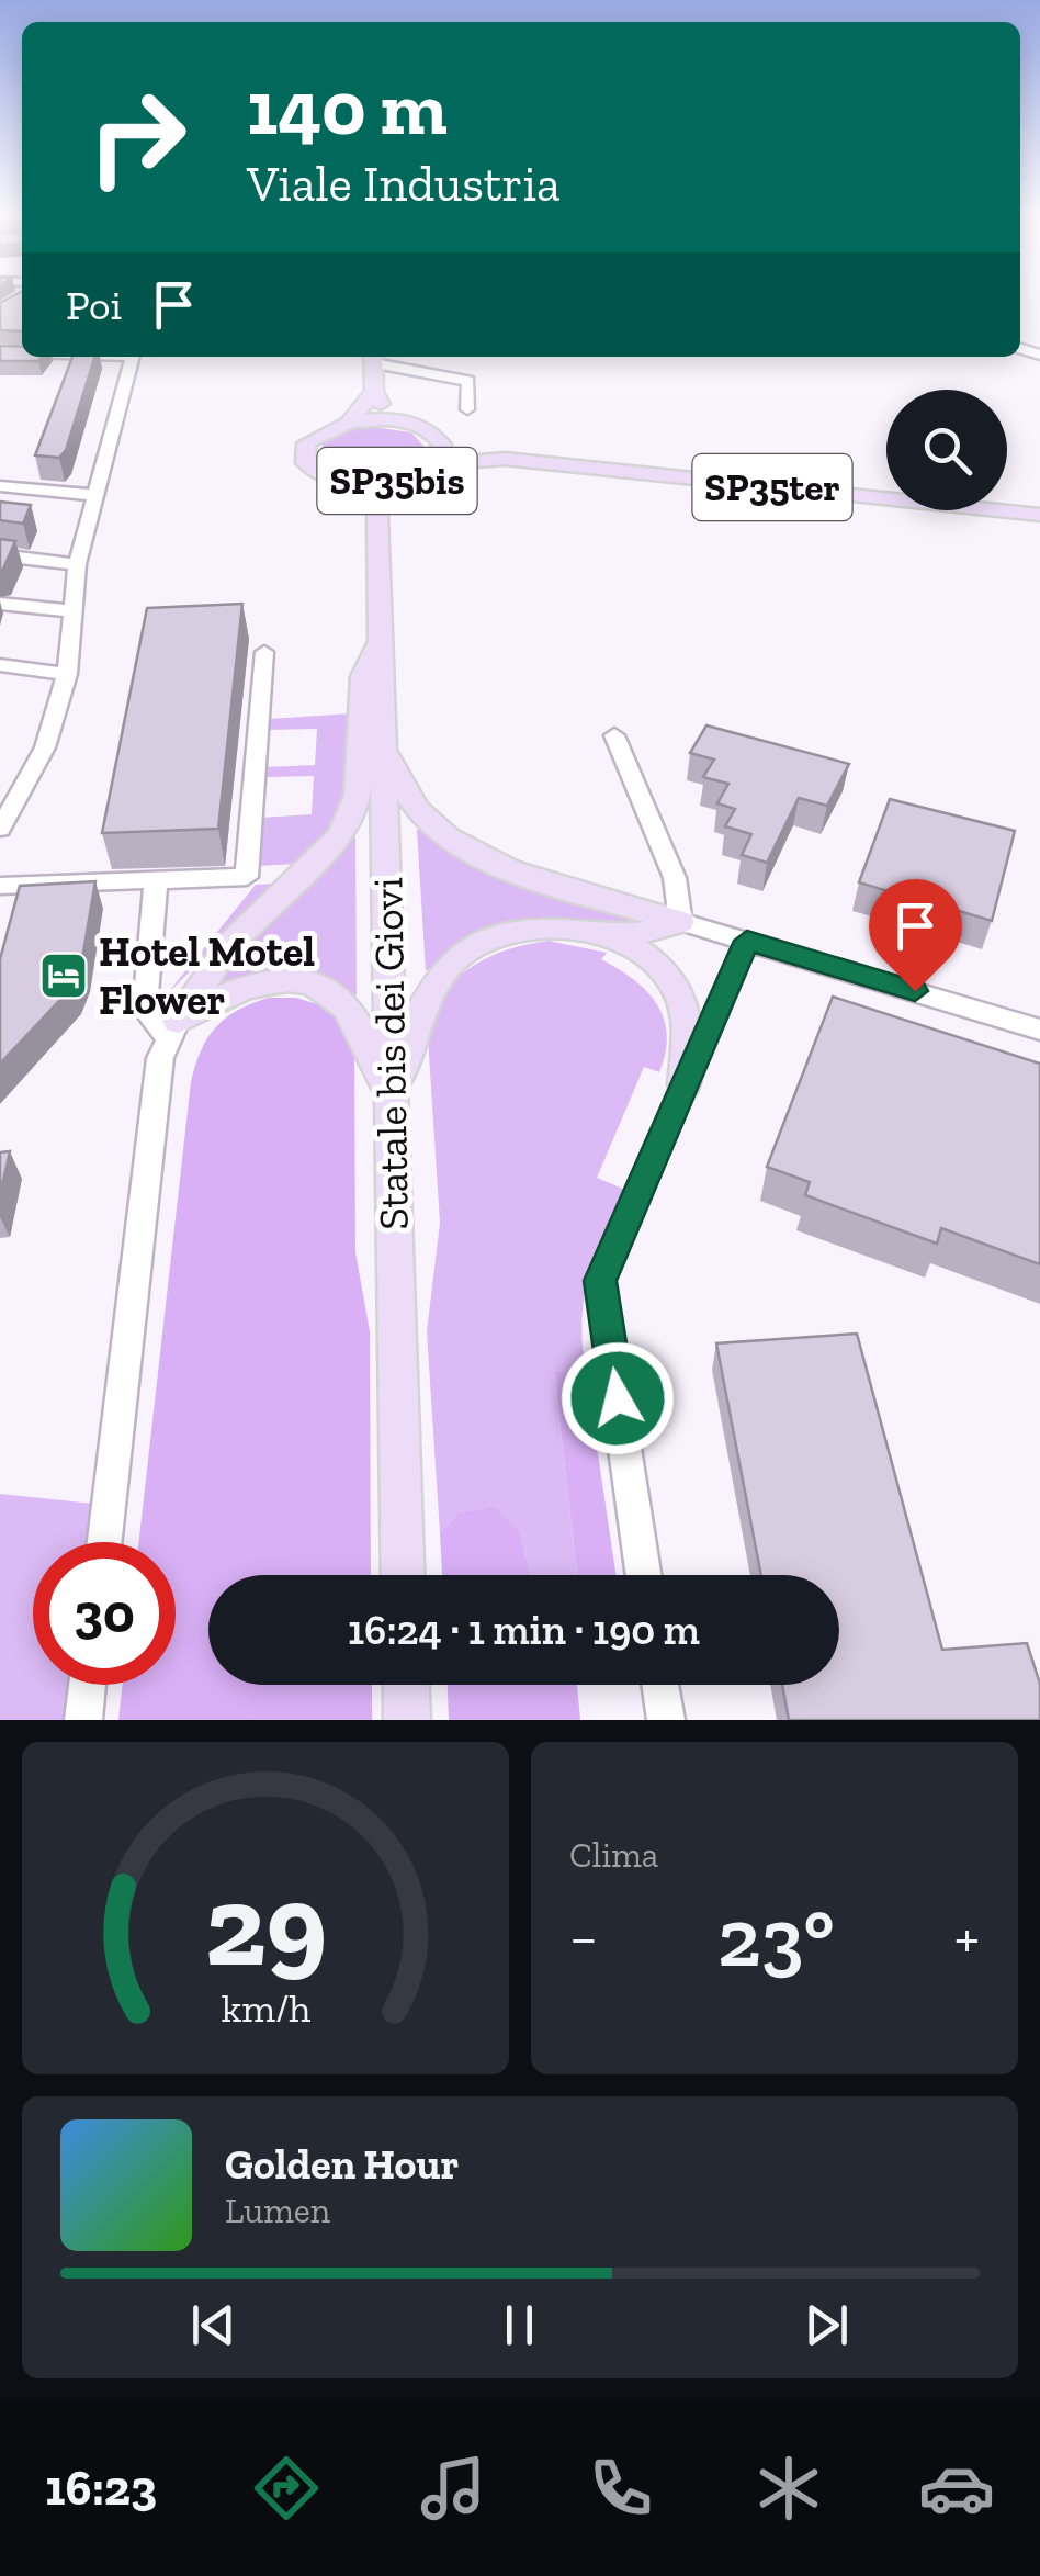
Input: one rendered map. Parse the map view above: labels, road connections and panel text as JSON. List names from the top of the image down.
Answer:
{
  "streets": {
    "main road": ["SP35bis", "SP35ter", "Statale bis dei Giovi"]
  },
  "crossings": [
    ["SP35bis", "SP35ter"],
    ["SP35bis", "Statale bis dei Giovi"]
  ],
  "places": {
    "hotel": ["Hotel Motel Flower"]
  },
  "page": {
    "turn": ["140 m", "Viale Industria"],
    "then": "Poi",
    "limit": "30",
    "trip": "16:24 · 1 min · 190 m",
    "tile": "Clima",
    "heat": ["−", "23°", "+"],
    "song": ["Golden Hour", "Lumen"],
    "tabs": "16:23",
    "gauge": ["29", "km/h"]
  }
}
